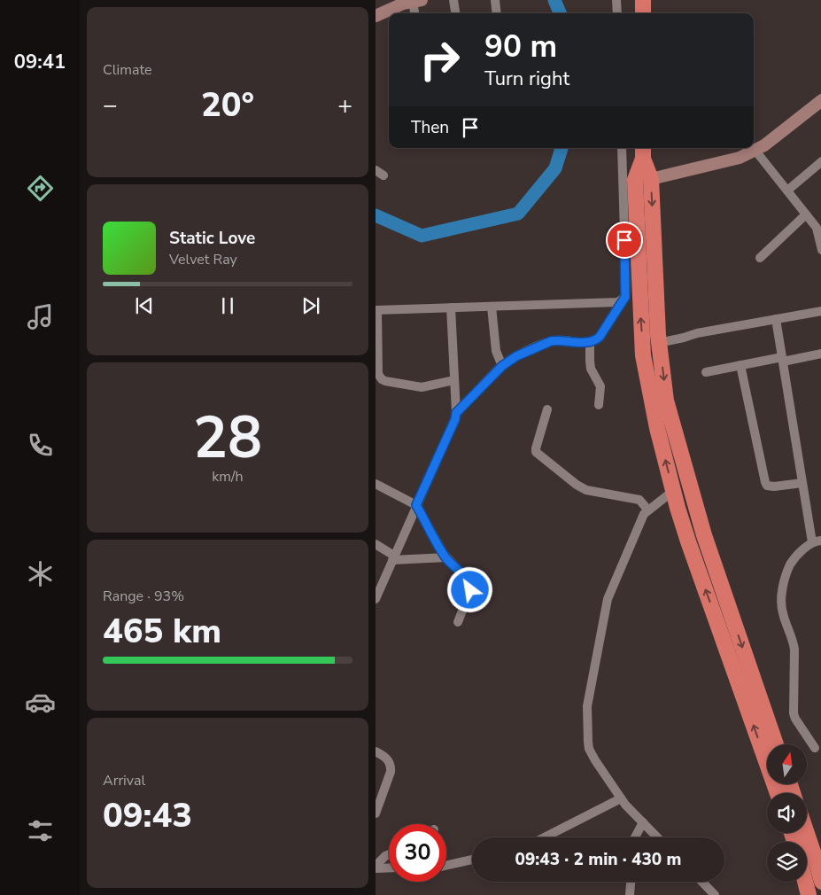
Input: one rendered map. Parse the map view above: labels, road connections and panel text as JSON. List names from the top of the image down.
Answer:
{
  "north": "top",
  "page": {
    "tabs": "09:41",
    "tile": [
      "Climate",
      ["28", "km/h"],
      ["Range · 93%", "465 km"],
      ["Arrival", "09:43"]
    ],
    "turn": ["90 m", "Turn right"],
    "heat": ["−", "20°", "+"],
    "then": "Then",
    "song": ["Static Love", "Velvet Ray"],
    "limit": "30",
    "trip": "09:43 · 2 min · 430 m"
  }
}
